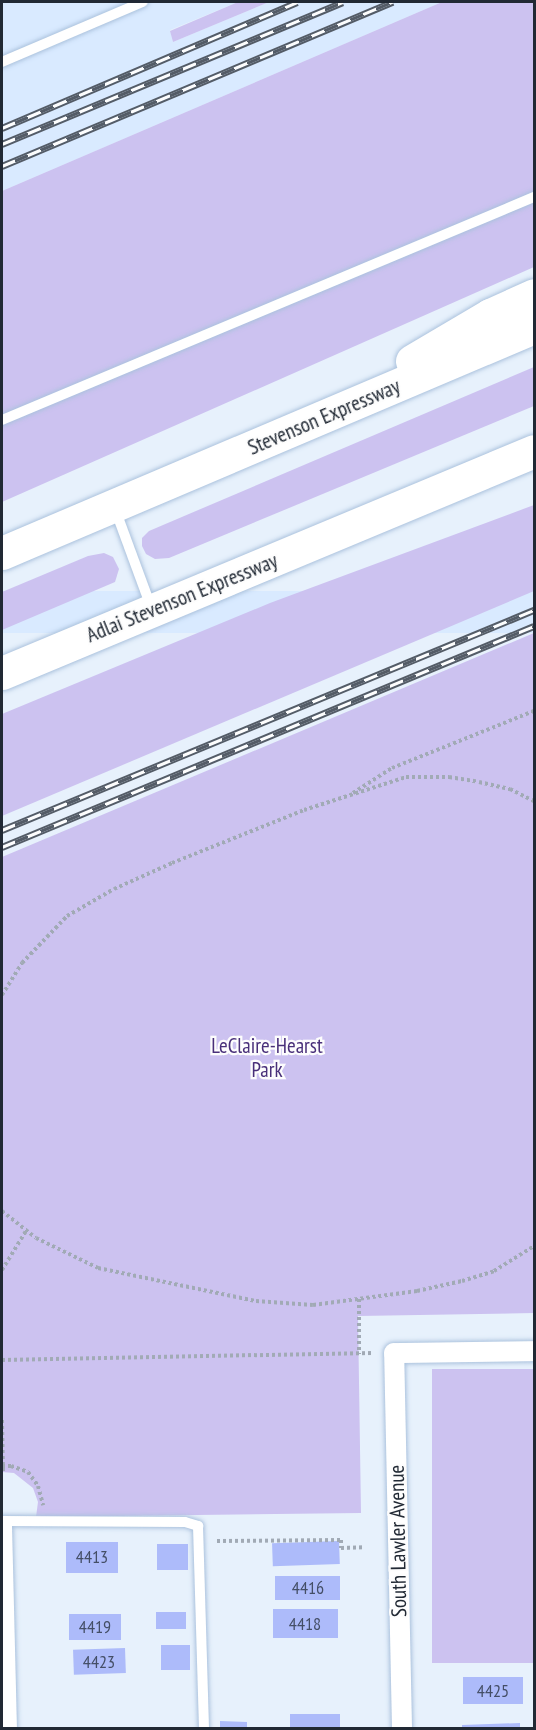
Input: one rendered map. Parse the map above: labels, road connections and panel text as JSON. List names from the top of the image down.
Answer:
{
  "streets": {
    "highway": ["Stevenson Expressway", "Adlai Stevenson Expressway"],
    "street": ["South Lawler Avenue"]
  },
  "parks": ["LeClaire-Hearst Park"],
  "house_numbers": [
    "4413",
    "4416",
    "4418",
    "4419",
    "4423",
    "4425"
  ]
}
